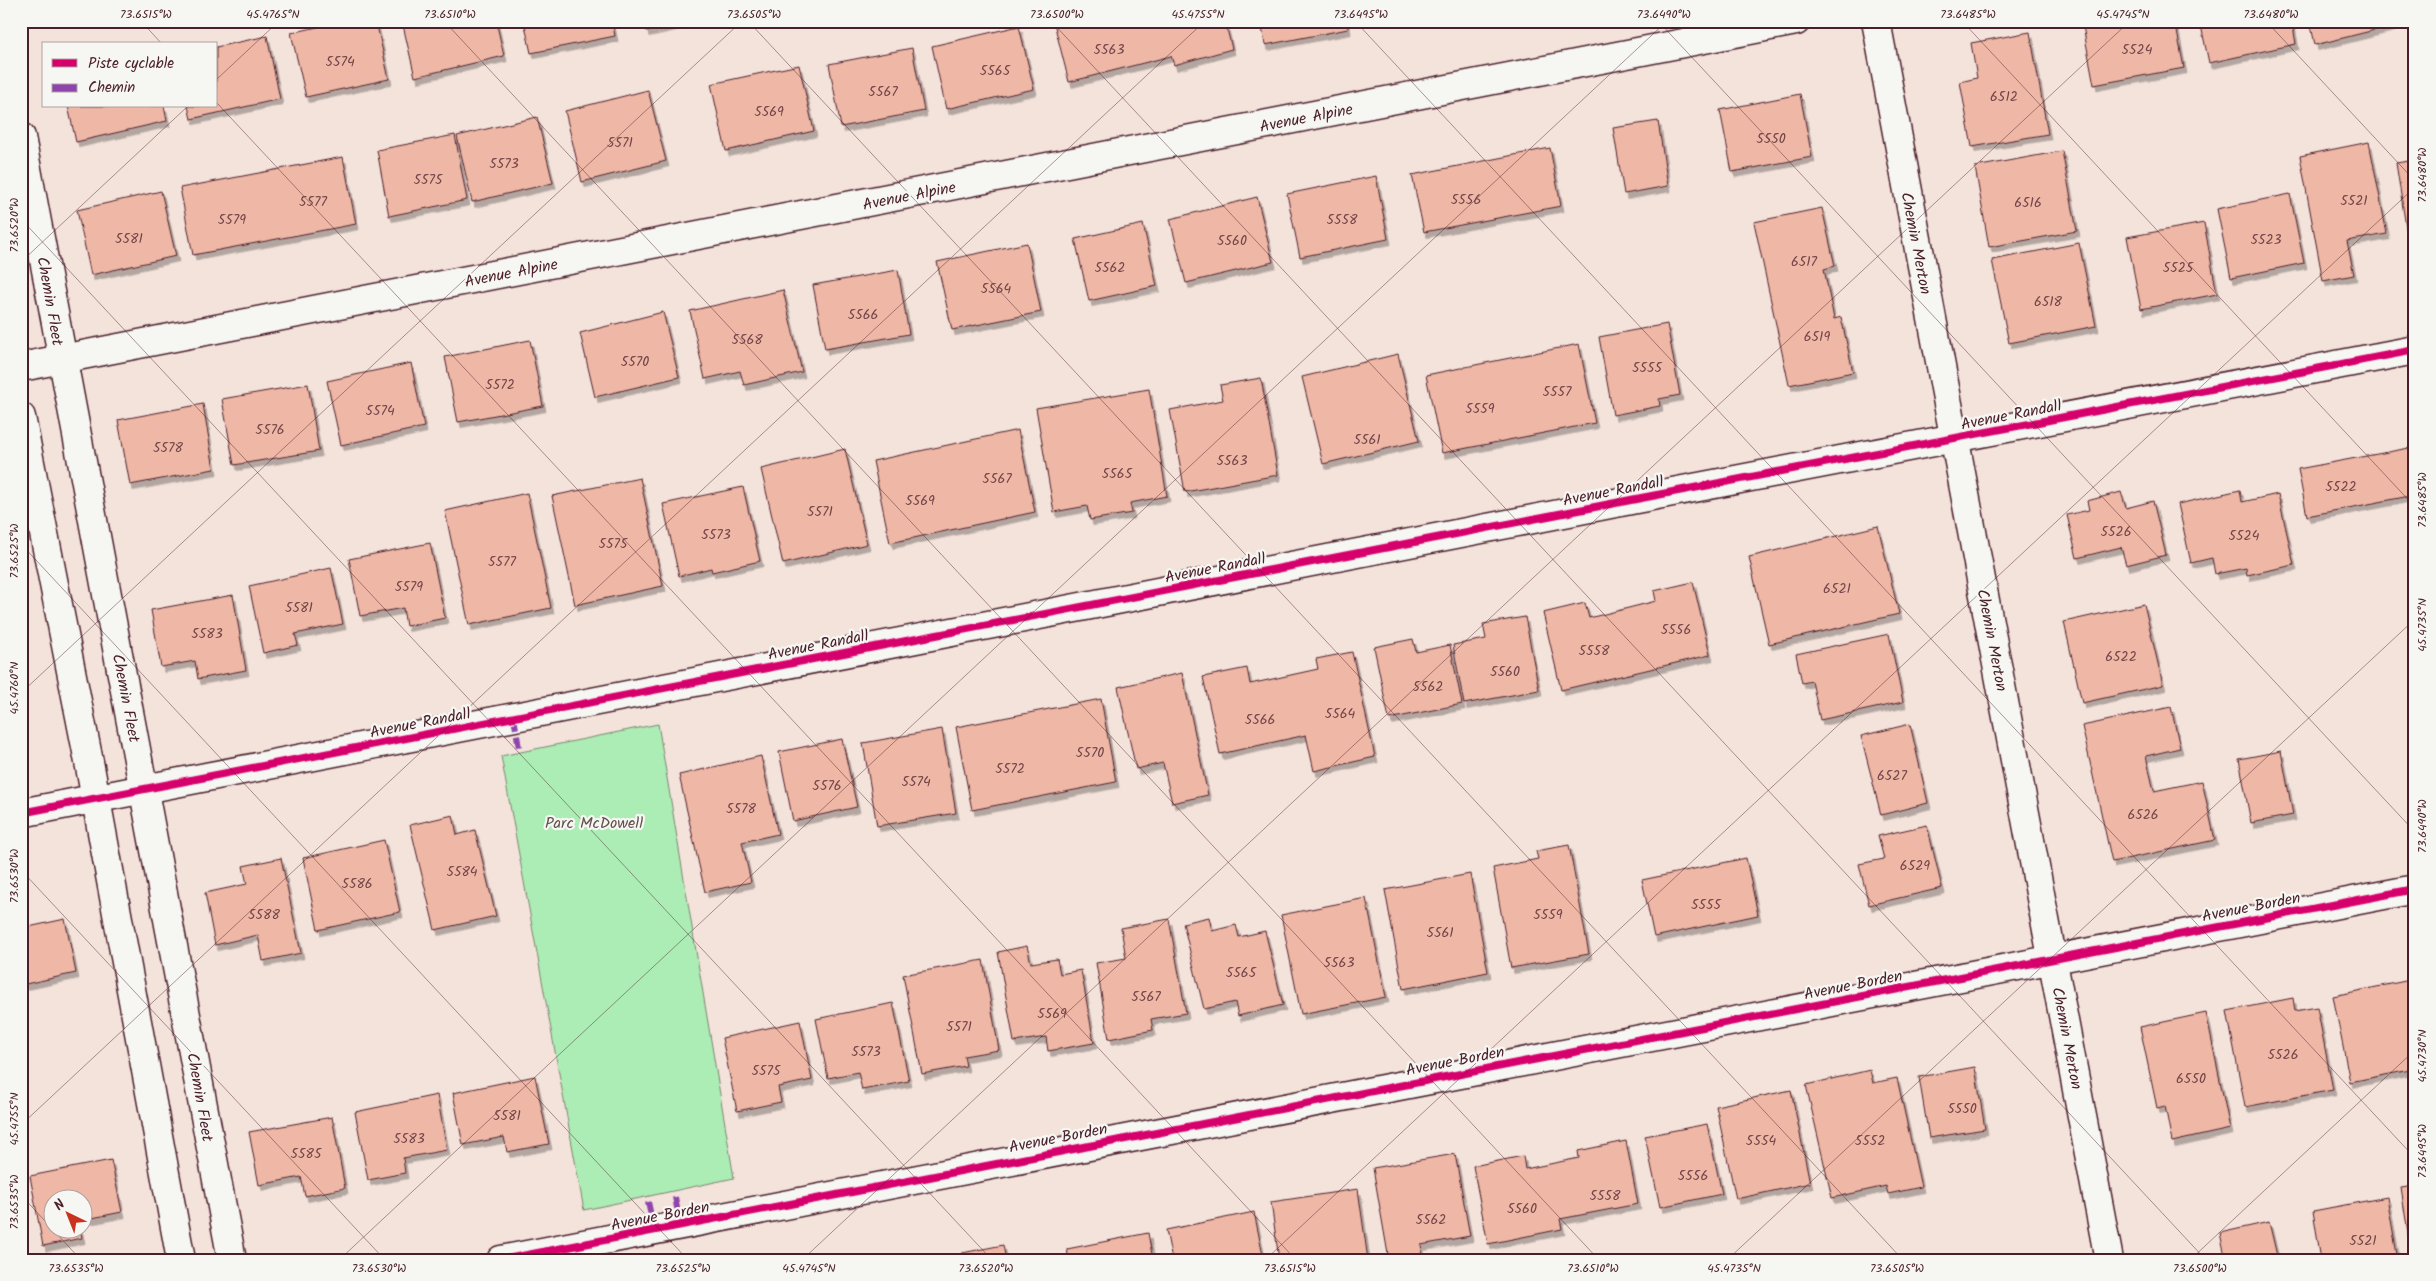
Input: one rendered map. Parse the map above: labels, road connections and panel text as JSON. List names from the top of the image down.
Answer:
{
  "streets": {
    "street": [
      "Avenue Alpine",
      "Chemin Merton",
      "Chemin Fleet",
      "Avenue Randall",
      "Avenue Borden"
    ]
  },
  "crossings": [
    ["Avenue Alpine", "Chemin Fleet"],
    ["Chemin Merton", "Avenue Randall"],
    ["Chemin Merton", "Avenue Borden"],
    ["Chemin Fleet", "Avenue Randall"]
  ],
  "parks": ["Parc McDowell"],
  "house_numbers": [
    "5563",
    "5524",
    "5574",
    "5565",
    "5567",
    "6512",
    "5569",
    "5550",
    "5571",
    "5573",
    "5575",
    "5556",
    "5521",
    "5577",
    "6516",
    "5579",
    "5558",
    "5581",
    "5523",
    "5560",
    "6517",
    "5562",
    "5525",
    "5564",
    "6518",
    "5566",
    "6519",
    "5568",
    "5570",
    "5555",
    "5572",
    "5557",
    "5559",
    "5574",
    "5576",
    "5561",
    "5578",
    "5563",
    "5565",
    "5567",
    "5522",
    "5569",
    "5571",
    "5526",
    "5573",
    "5524",
    "5575",
    "5577",
    "5579",
    "6521",
    "5581",
    "5556",
    "5583",
    "5558",
    "6522",
    "5560",
    "5562",
    "5564",
    "5566",
    "5570",
    "5572",
    "6527",
    "5574",
    "5576",
    "5578",
    "6526",
    "6529",
    "5584",
    "5586",
    "5555",
    "5588",
    "5559",
    "5561",
    "5563",
    "5565",
    "5567",
    "5569",
    "5571",
    "5573",
    "5526",
    "5575",
    "6550",
    "5550",
    "5581",
    "5583",
    "5554",
    "5552",
    "5585",
    "5556",
    "5558",
    "5560",
    "5562",
    "5521"
  ],
  "legend": ["Piste cyclable", "Chemin"],
  "north": "top left",
  "coordinates": [
    "73.6515°W",
    "45.4765°N",
    "73.6510°W",
    "73.6505°W",
    "73.6500°W",
    "45.4755°N",
    "73.6495°W",
    "73.6490°W",
    "73.6485°W",
    "45.4745°N",
    "73.6480°W",
    "73.6520°W",
    "73.6525°W",
    "45.4735°N",
    "45.4760°N",
    "73.6530°W",
    "45.4730°N",
    "73.6535°W"
  ]
}
